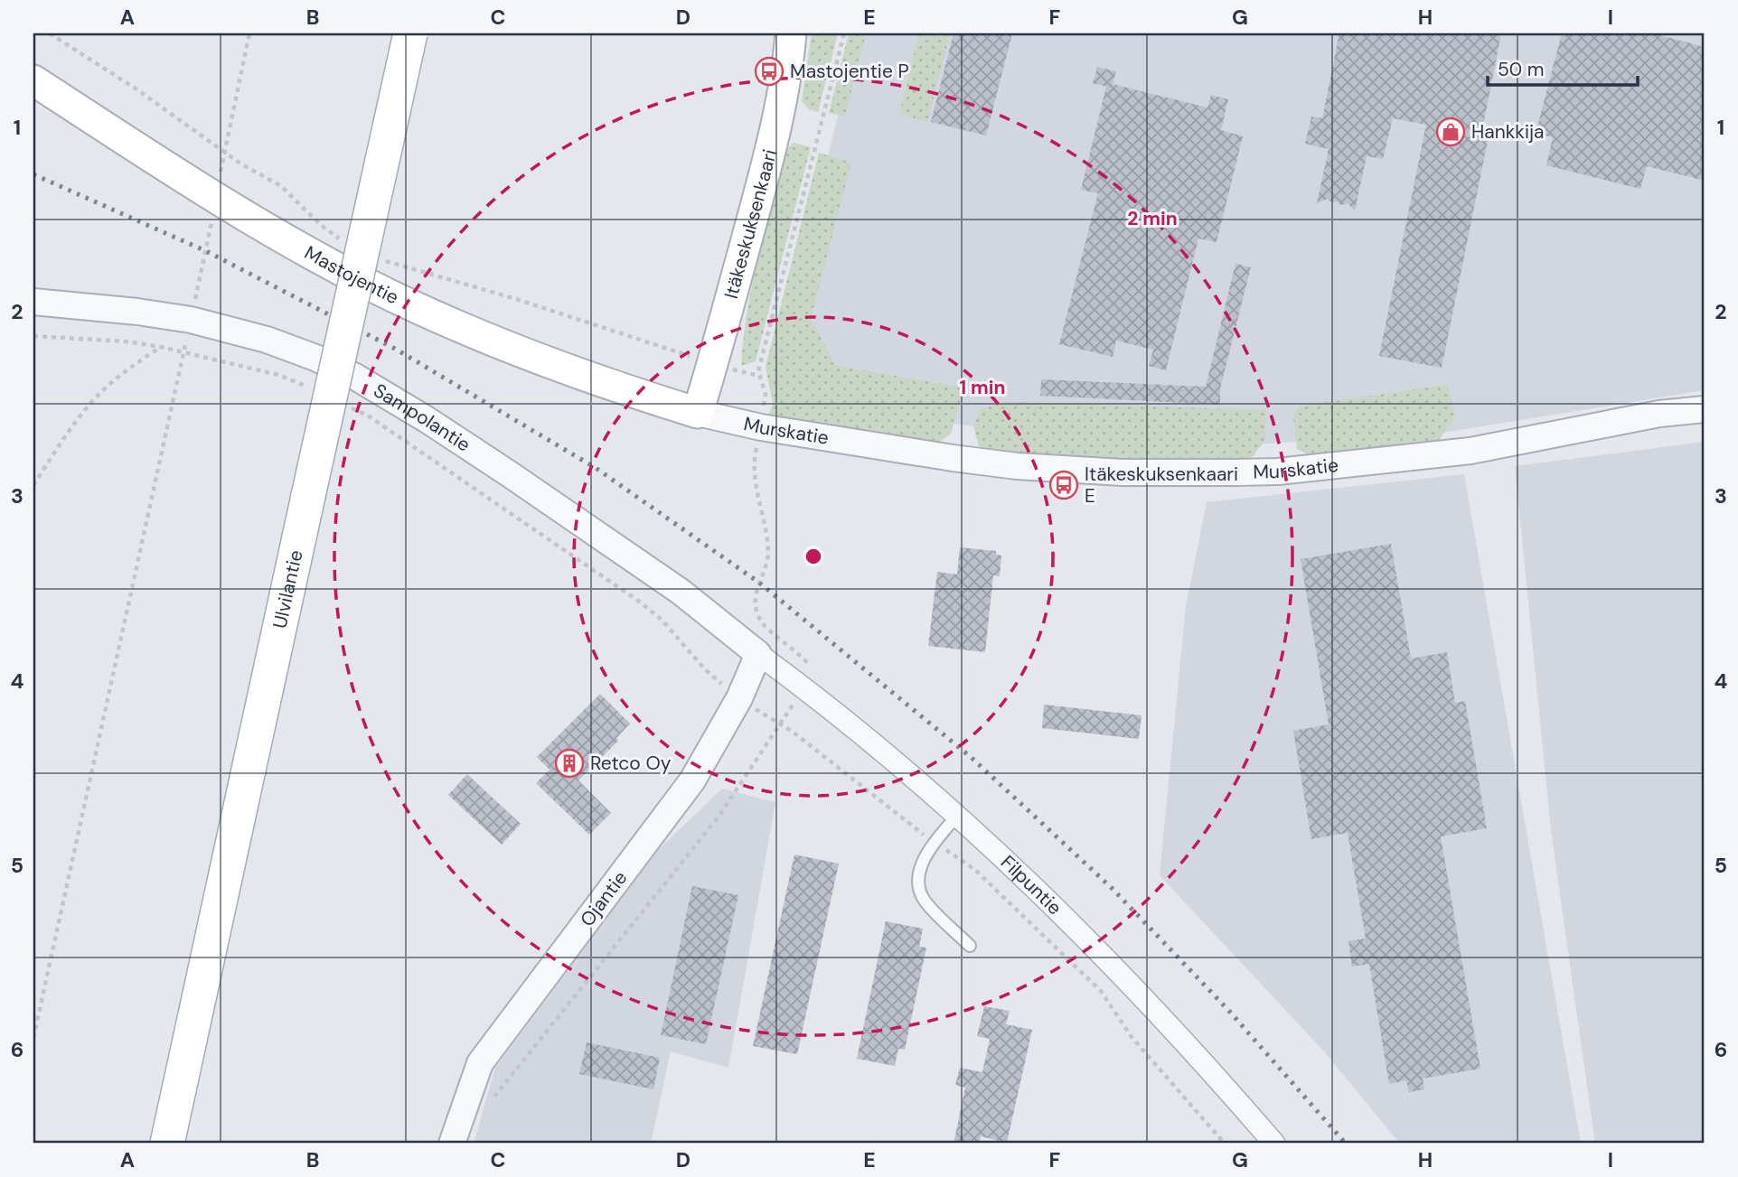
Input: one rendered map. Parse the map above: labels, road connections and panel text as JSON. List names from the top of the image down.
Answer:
{
  "streets": {
    "main road": ["Itäkeskuksenkaari", "Mastojentie", "Ulvilantie"],
    "street": [
      "Sampolantie",
      "Murskatie",
      "Filpuntie",
      "Ojantie"
    ]
  },
  "crossings": [
    ["Itäkeskuksenkaari", "Mastojentie"],
    ["Itäkeskuksenkaari", "Murskatie"],
    ["Mastojentie", "Murskatie"],
    ["Sampolantie", "Filpuntie"],
    ["Sampolantie", "Ojantie"],
    ["Filpuntie", "Ojantie"]
  ],
  "places": {
    "bus stop": ["Mastojentie P", "Itäkeskuksenkaari E"],
    "shop": ["Hankkija"],
    "building": ["Retco Oy"]
  },
  "scale_bar": "50 m",
  "grid": {
    "columns": [
      "A",
      "B",
      "C",
      "D",
      "E",
      "F",
      "G",
      "H",
      "I"
    ],
    "rows": [
      "1",
      "2",
      "3",
      "4",
      "5",
      "6"
    ]
  },
  "rings": ["2 min", "1 min"]
}
